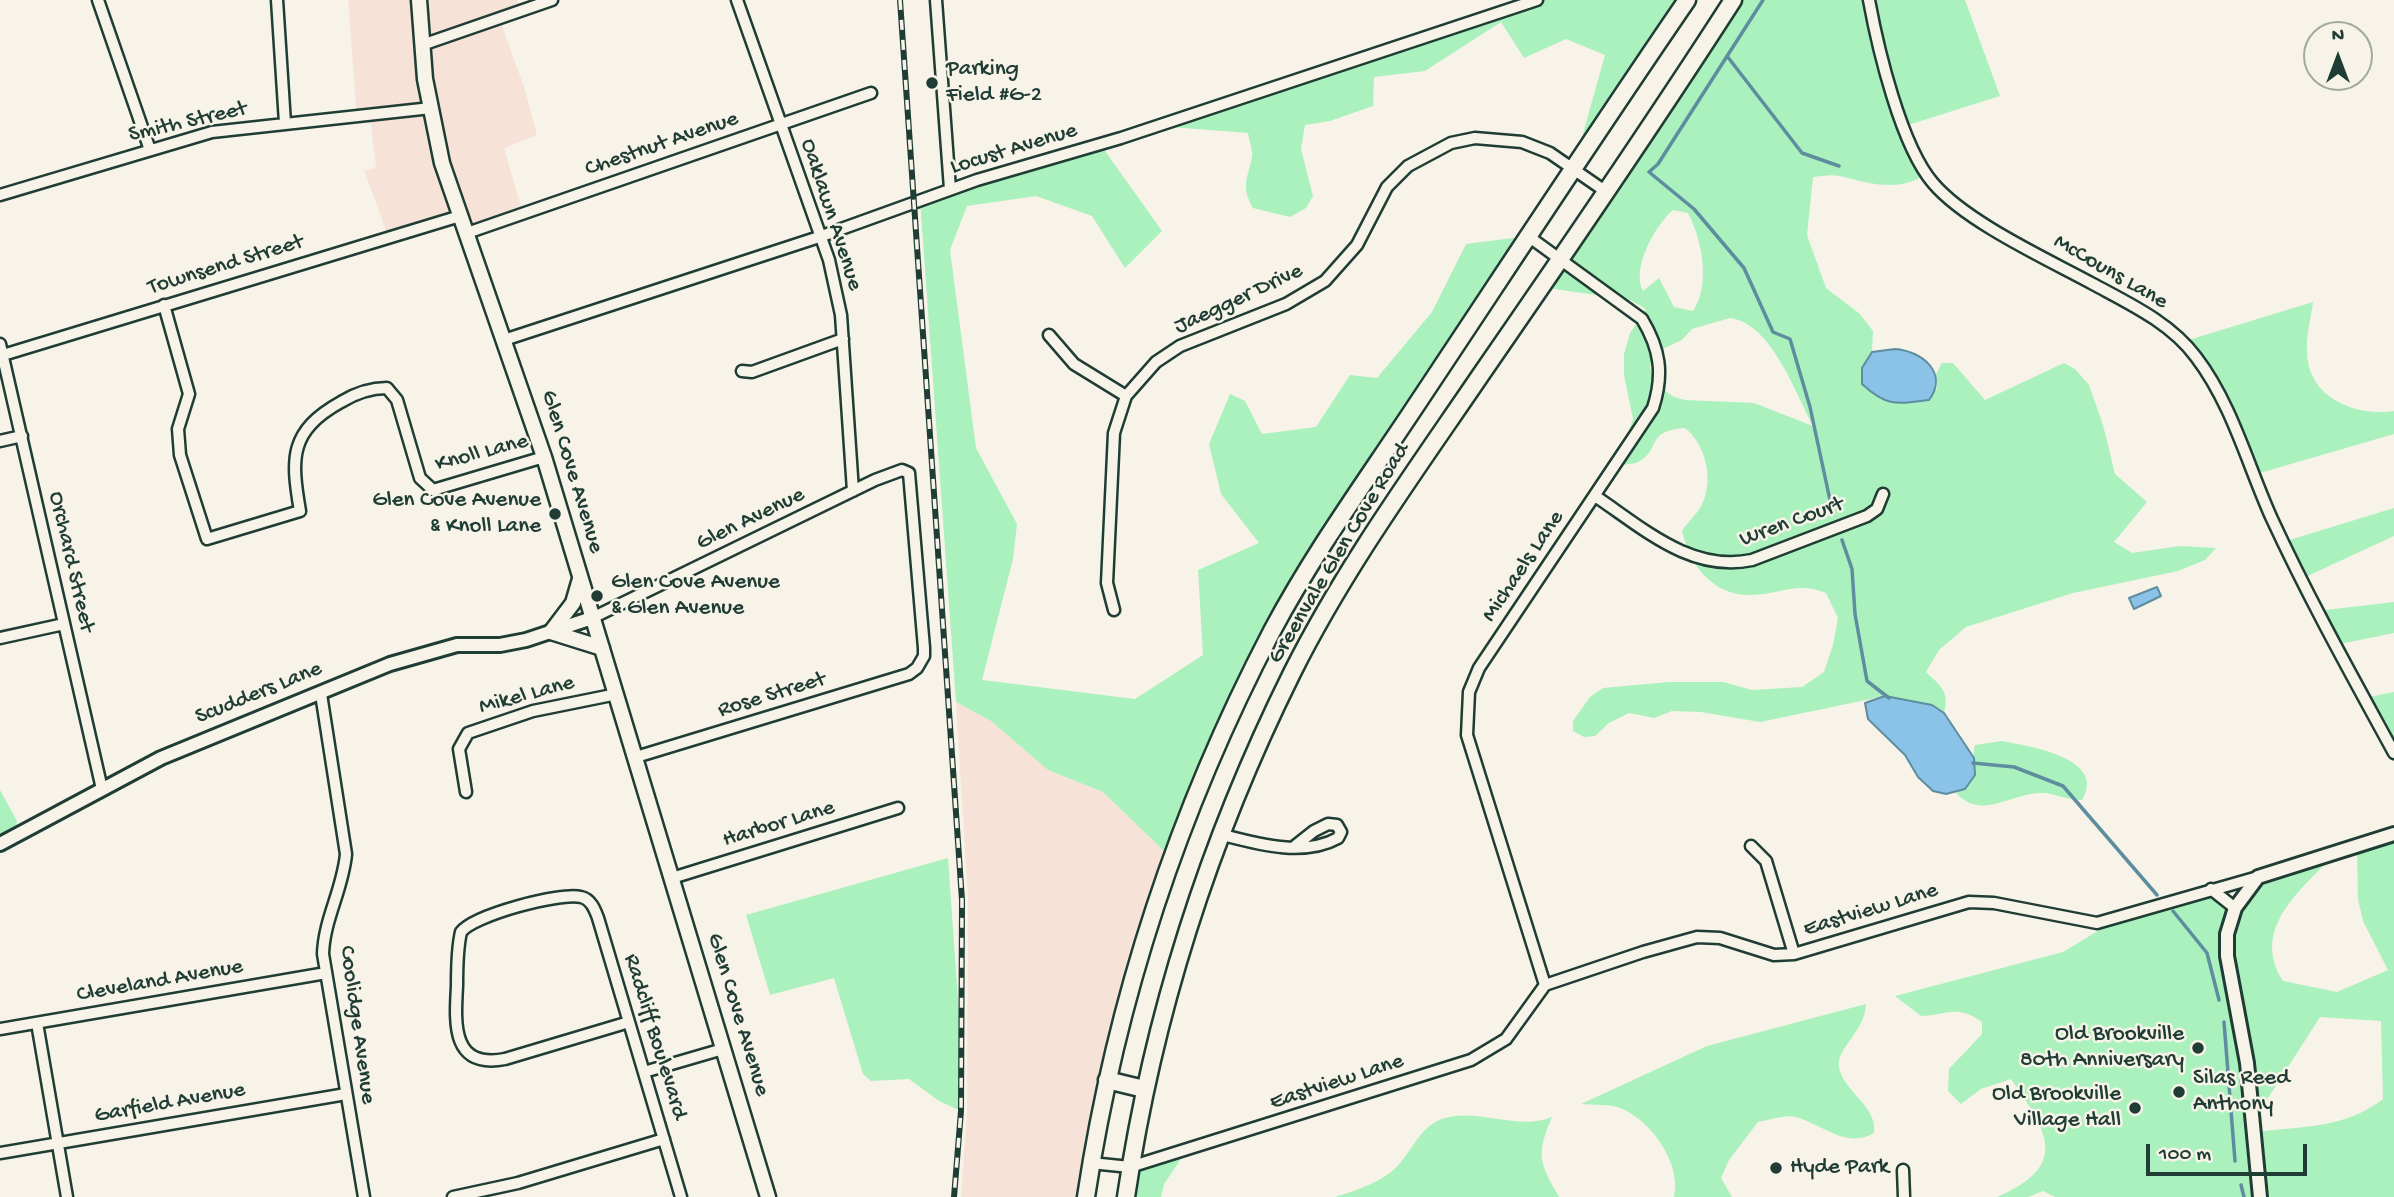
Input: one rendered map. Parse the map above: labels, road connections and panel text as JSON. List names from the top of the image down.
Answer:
{
  "streets": {
    "main road": ["Glen Cove Avenue", "Greenvale Glen Cove Road"],
    "street": [
      "Smith Street",
      "Chestnut Avenue",
      "Locust Avenue",
      "Oaklawn Avenue",
      "Townsend Street",
      "McCouns Lane",
      "Jaegger Drive",
      "Knoll Lane",
      "Glen Avenue",
      "Wren Court",
      "Orchard Street",
      "Michaels Lane",
      "Scudders Lane",
      "Mikel Lane",
      "Rose Street",
      "Harbor Lane",
      "Eastview Lane",
      "Cleveland Avenue",
      "Coolidge Avenue",
      "Radcliff Boulevard",
      "Garfield Avenue"
    ]
  },
  "crossings": [
    ["Smith Street", "Glen Cove Avenue"],
    ["Chestnut Avenue", "Oaklawn Avenue"],
    ["Chestnut Avenue", "Glen Cove Avenue"],
    ["Locust Avenue", "Oaklawn Avenue"],
    ["Locust Avenue", "Glen Cove Avenue"],
    ["Oaklawn Avenue", "Glen Avenue"],
    ["Townsend Street", "Knoll Lane"],
    ["Townsend Street", "Glen Cove Avenue"],
    ["Townsend Street", "Orchard Street"],
    ["Jaegger Drive", "Greenvale Glen Cove Road"],
    ["Knoll Lane", "Glen Cove Avenue"],
    ["Glen Cove Avenue", "Glen Avenue"],
    ["Glen Cove Avenue", "Scudders Lane"],
    ["Glen Cove Avenue", "Mikel Lane"],
    ["Glen Cove Avenue", "Rose Street"],
    ["Glen Cove Avenue", "Harbor Lane"],
    ["Glen Avenue", "Scudders Lane"],
    ["Glen Avenue", "Rose Street"],
    ["Wren Court", "Michaels Lane"],
    ["Greenvale Glen Cove Road", "Michaels Lane"],
    ["Greenvale Glen Cove Road", "Eastview Lane"],
    ["Orchard Street", "Scudders Lane"],
    ["Michaels Lane", "Eastview Lane"],
    ["Scudders Lane", "Coolidge Avenue"],
    ["Cleveland Avenue", "Coolidge Avenue"],
    ["Coolidge Avenue", "Garfield Avenue"]
  ],
  "places": [
    "Parking Field #G-2",
    "Glen Cove Avenue & Knoll Lane",
    "Glen Cove Avenue & Glen Avenue",
    "Old Brookville 80th Anniversary",
    "Silas Reed Anthony",
    "Old Brookville Village Hall",
    "Hyde Park"
  ],
  "scale_bar": "100 m",
  "north": "top"
}
